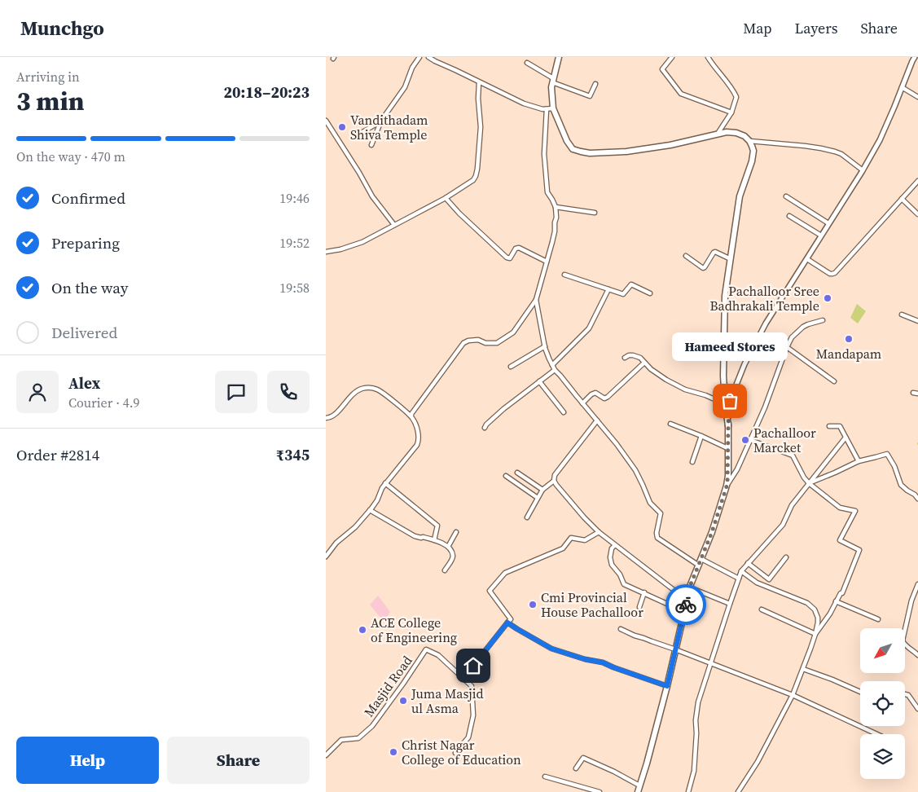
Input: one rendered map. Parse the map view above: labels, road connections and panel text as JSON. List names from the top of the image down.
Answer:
{
  "streets": {
    "street": ["Masjid Road"]
  },
  "places": [
    "Vandithadam Shiva Temple",
    "Pachalloor Sree Badhrakali Temple",
    "Mandapam",
    "Hameed Stores",
    "Pachalloor Marcket",
    "Cmi Provincial House Pachalloor",
    "ACE College of Engineering",
    "Juma Masjid ul Asma",
    "Christ Nagar College of Education"
  ],
  "north": "bottom left",
  "page": {
    "header": "Munchgo",
    "nav": ["Map", "Layers", "Share"],
    "heading": ["3 min", "Arriving in", "20:18–20:23"],
    "panel": [
      "Alex",
      "Courier · 4.9",
      "Order #2814",
      "₹345"
    ],
    "bar": "On the way · 470 m",
    "list": [
      ["Confirmed", "19:46"],
      ["Preparing", "19:52"],
      ["On the way", "19:58"],
      "Delivered"
    ],
    "bubble": "Hameed Stores",
    "buttons": ["Help", "Share"]
  }
}
